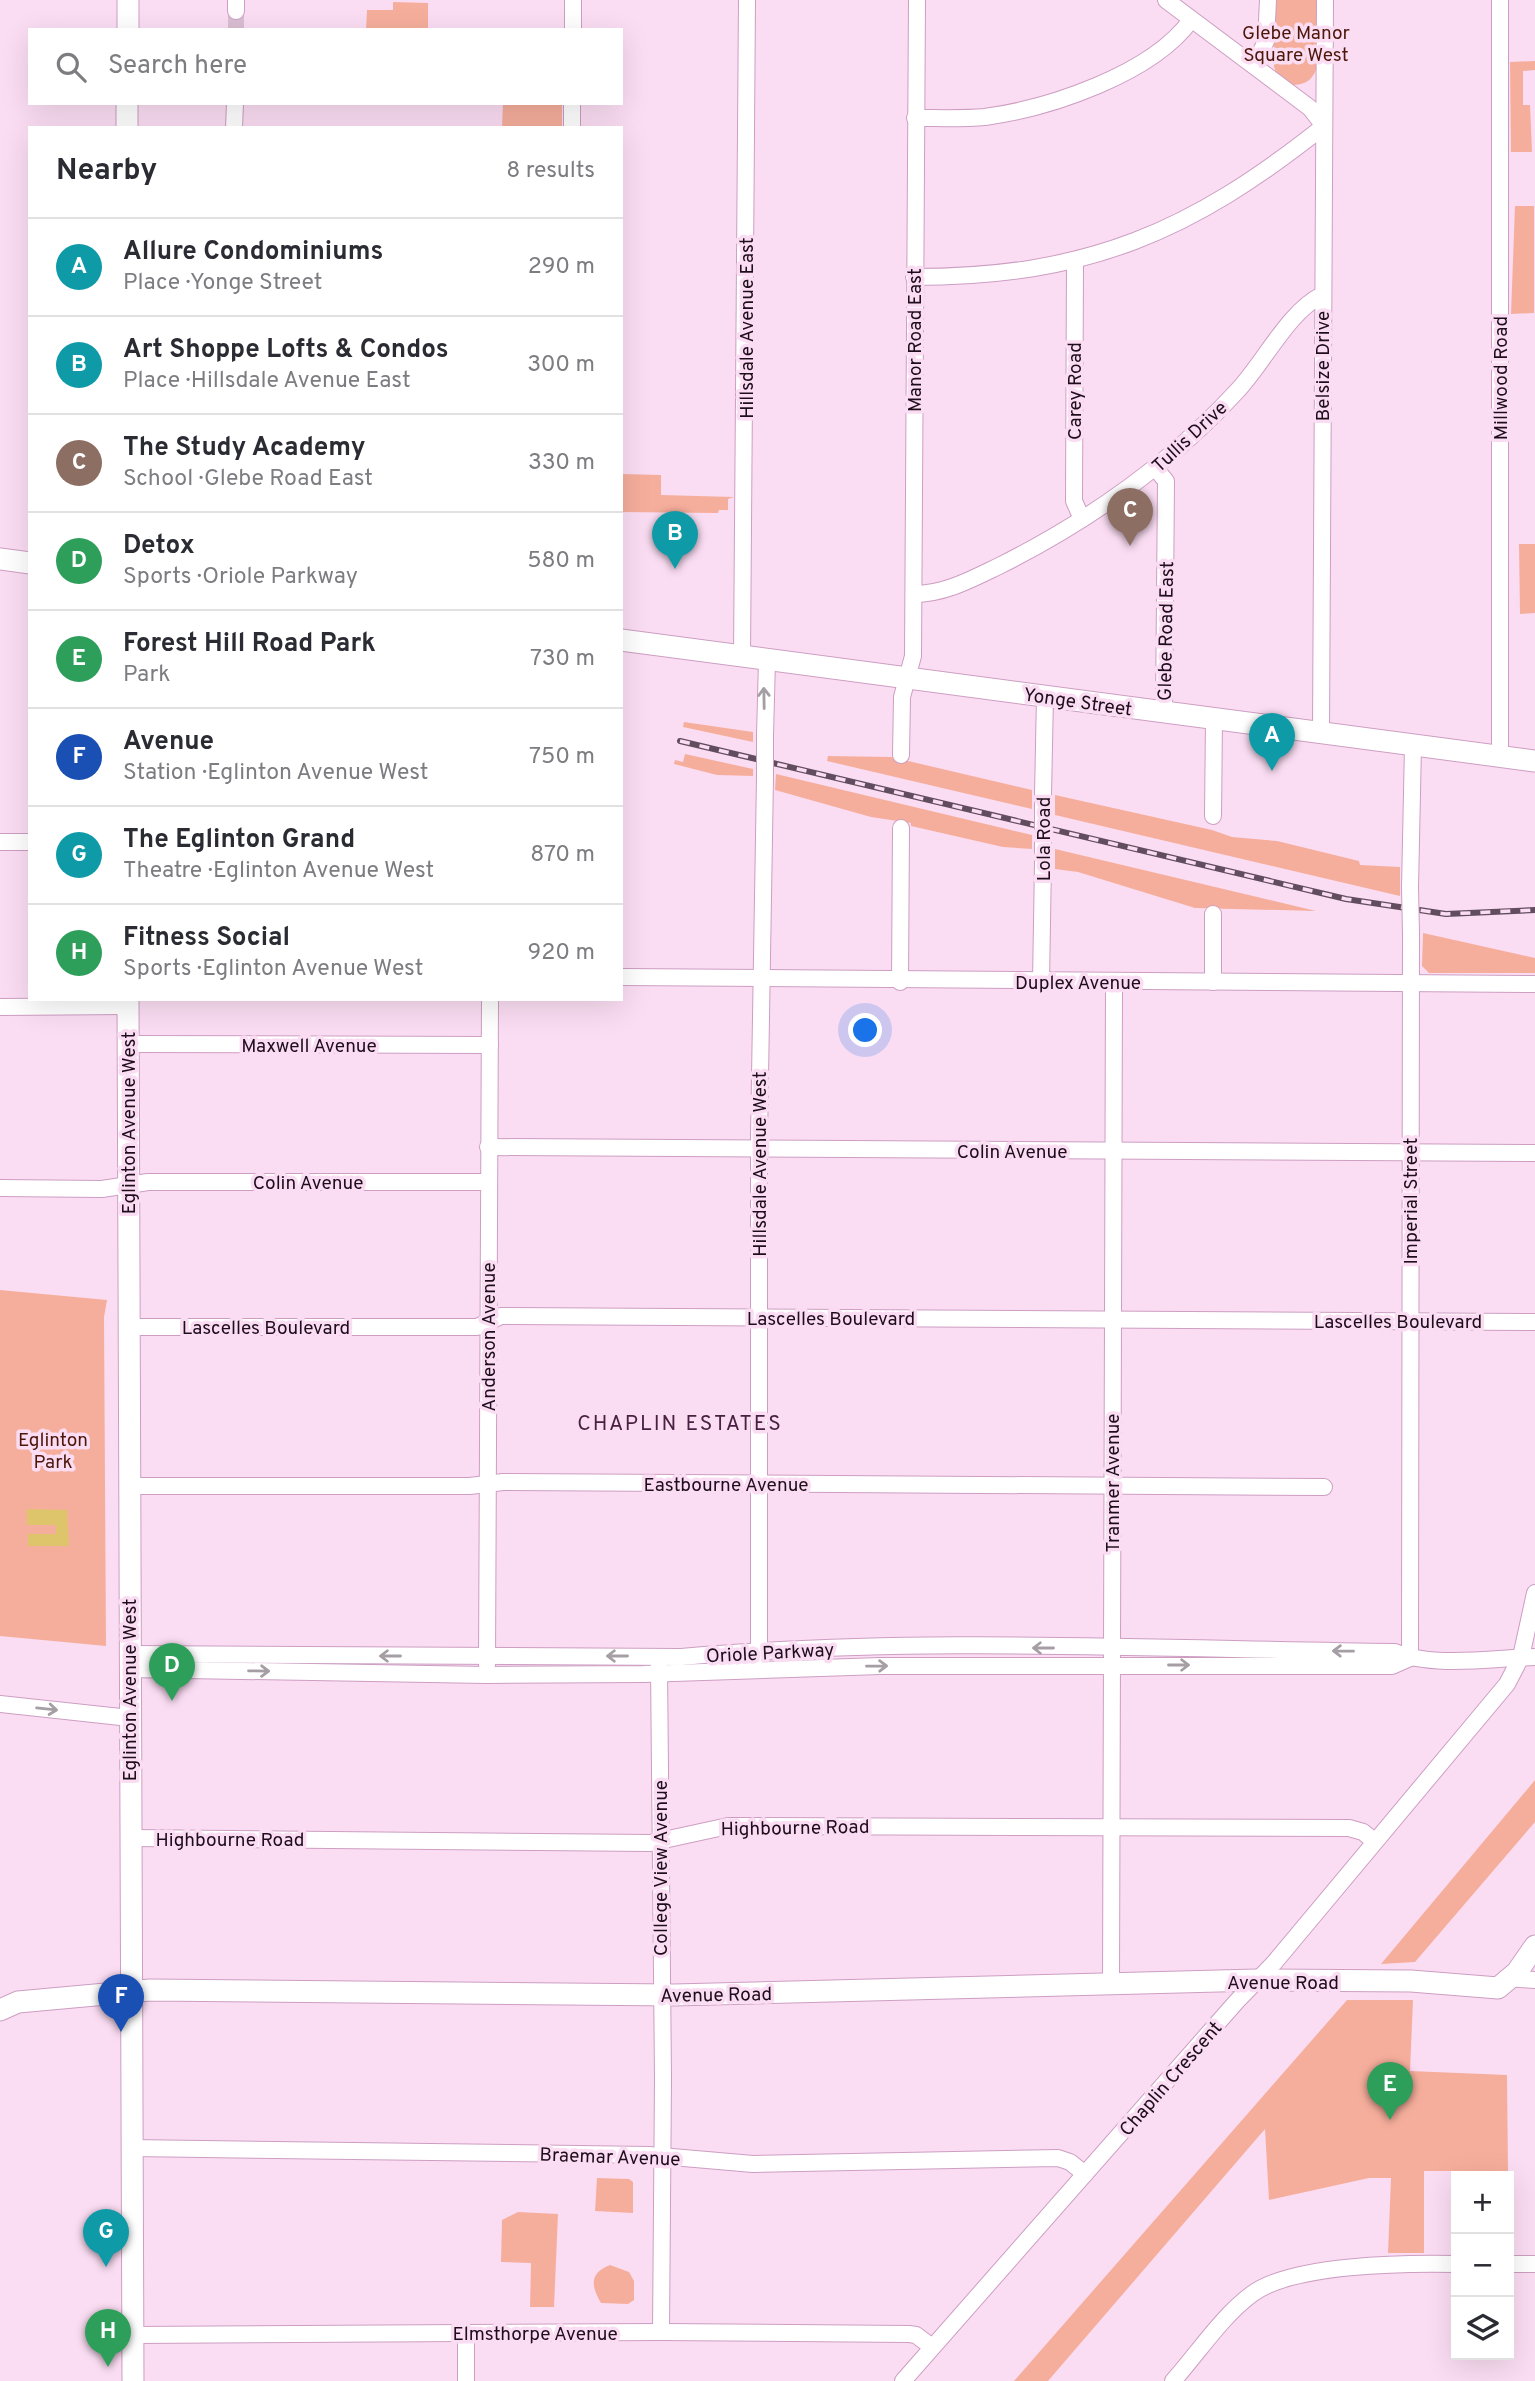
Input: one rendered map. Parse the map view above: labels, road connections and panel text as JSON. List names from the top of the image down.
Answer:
{
  "streets": {
    "main road": ["Yonge Street", "Eglinton Avenue West", "Avenue Road"],
    "street": [
      "Hillsdale Avenue East",
      "Manor Road East",
      "Belsize Drive",
      "Millwood Road",
      "Carey Road",
      "Tullis Drive",
      "Glebe Road East",
      "Lola Road",
      "Duplex Avenue",
      "Maxwell Avenue",
      "Colin Avenue",
      "Hillsdale Avenue West",
      "Imperial Street",
      "Lascelles Boulevard",
      "Anderson Avenue",
      "Tranmer Avenue",
      "Eastbourne Avenue",
      "Oriole Parkway",
      "Highbourne Road",
      "College View Avenue",
      "Chaplin Crescent",
      "Braemar Avenue",
      "Elmsthorpe Avenue"
    ]
  },
  "crossings": [
    ["Hillsdale Avenue East", "Yonge Street"],
    ["Manor Road East", "Tullis Drive"],
    ["Manor Road East", "Yonge Street"],
    ["Belsize Drive", "Tullis Drive"],
    ["Belsize Drive", "Yonge Street"],
    ["Millwood Road", "Yonge Street"],
    ["Carey Road", "Tullis Drive"],
    ["Tullis Drive", "Glebe Road East"],
    ["Glebe Road East", "Yonge Street"],
    ["Yonge Street", "Lola Road"],
    ["Yonge Street", "Hillsdale Avenue West"],
    ["Yonge Street", "Imperial Street"],
    ["Lola Road", "Duplex Avenue"],
    ["Duplex Avenue", "Hillsdale Avenue West"],
    ["Duplex Avenue", "Imperial Street"],
    ["Duplex Avenue", "Tranmer Avenue"],
    ["Maxwell Avenue", "Eglinton Avenue West"],
    ["Maxwell Avenue", "Anderson Avenue"],
    ["Eglinton Avenue West", "Colin Avenue"],
    ["Eglinton Avenue West", "Lascelles Boulevard"],
    ["Eglinton Avenue West", "Eastbourne Avenue"],
    ["Eglinton Avenue West", "Oriole Parkway"],
    ["Eglinton Avenue West", "Highbourne Road"],
    ["Eglinton Avenue West", "Avenue Road"],
    ["Eglinton Avenue West", "Braemar Avenue"],
    ["Eglinton Avenue West", "Elmsthorpe Avenue"],
    ["Colin Avenue", "Hillsdale Avenue West"],
    ["Colin Avenue", "Imperial Street"],
    ["Colin Avenue", "Anderson Avenue"],
    ["Colin Avenue", "Tranmer Avenue"],
    ["Hillsdale Avenue West", "Lascelles Boulevard"],
    ["Hillsdale Avenue West", "Eastbourne Avenue"],
    ["Hillsdale Avenue West", "Oriole Parkway"],
    ["Imperial Street", "Lascelles Boulevard"],
    ["Imperial Street", "Oriole Parkway"],
    ["Lascelles Boulevard", "Anderson Avenue"],
    ["Lascelles Boulevard", "Tranmer Avenue"],
    ["Anderson Avenue", "Eastbourne Avenue"],
    ["Anderson Avenue", "Oriole Parkway"],
    ["Tranmer Avenue", "Eastbourne Avenue"],
    ["Tranmer Avenue", "Oriole Parkway"],
    ["Tranmer Avenue", "Highbourne Road"],
    ["Tranmer Avenue", "Avenue Road"],
    ["Oriole Parkway", "College View Avenue"],
    ["Oriole Parkway", "Chaplin Crescent"],
    ["Highbourne Road", "College View Avenue"],
    ["Highbourne Road", "Chaplin Crescent"],
    ["College View Avenue", "Avenue Road"],
    ["College View Avenue", "Braemar Avenue"],
    ["College View Avenue", "Elmsthorpe Avenue"],
    ["Avenue Road", "Chaplin Crescent"],
    ["Chaplin Crescent", "Braemar Avenue"],
    ["Chaplin Crescent", "Elmsthorpe Avenue"]
  ],
  "districts": ["CHAPLIN ESTATES"],
  "parks": ["Glebe Manor Square West", "Eglinton Park"],
  "page": {
    "search": "Search here",
    "heading": ["Nearby", "8 results"],
    "list": [
      {
        "mark": "A",
        "name": "Allure Condominiums",
        "note": "Place · Yonge Street",
        "value": "290 m"
      },
      {
        "mark": "B",
        "name": "Art Shoppe Lofts & Condos",
        "note": "Place · Hillsdale Avenue East",
        "value": "300 m"
      },
      {
        "mark": "C",
        "name": "The Study Academy",
        "note": "School · Glebe Road East",
        "value": "330 m"
      },
      {
        "mark": "D",
        "name": "Detox",
        "note": "Sports · Oriole Parkway",
        "value": "580 m"
      },
      {
        "mark": "E",
        "name": "Forest Hill Road Park",
        "note": "Park",
        "value": "730 m"
      },
      {
        "mark": "F",
        "name": "Avenue",
        "note": "Station · Eglinton Avenue West",
        "value": "750 m"
      },
      {
        "mark": "G",
        "name": "The Eglinton Grand",
        "note": "Theatre · Eglinton Avenue West",
        "value": "870 m"
      },
      {
        "mark": "H",
        "name": "Fitness Social",
        "note": "Sports · Eglinton Avenue West",
        "value": "920 m"
      }
    ],
    "pins": [
      "C",
      "B",
      "A",
      "D",
      "F",
      "E",
      "G",
      "H"
    ],
    "map_buttons": ["+", "−"]
  }
}
